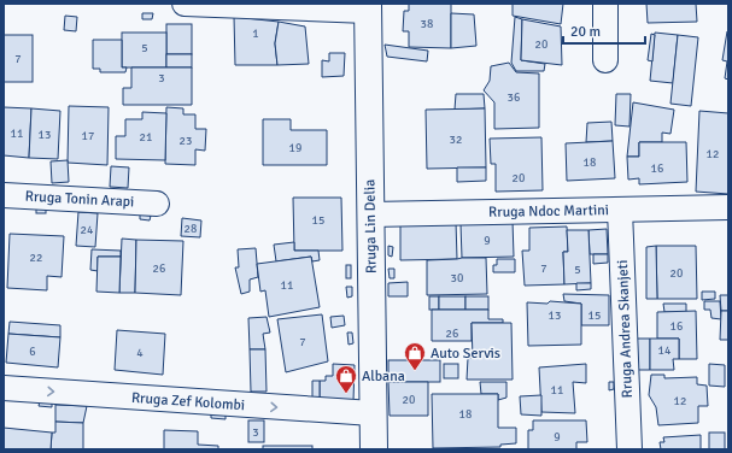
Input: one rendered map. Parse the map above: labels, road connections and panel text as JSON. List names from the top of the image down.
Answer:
{
  "streets": {
    "main road": ["Rruga Lin Delia"],
    "street": [
      "Rruga Tonin Arapi",
      "Rruga Ndoc Martini",
      "Rruga Andrea Skanjeti",
      "Rruga Zef Kolombi"
    ]
  },
  "crossings": [
    ["Rruga Ndoc Martini", "Rruga Lin Delia"],
    ["Rruga Ndoc Martini", "Rruga Andrea Skanjeti"],
    ["Rruga Lin Delia", "Rruga Zef Kolombi"]
  ],
  "one_way": ["Rruga Zef Kolombi"],
  "places": {
    "shop": ["Auto Servis", "Albana"]
  },
  "house_numbers": [
    "38",
    "1",
    "20",
    "5",
    "7",
    "3",
    "36",
    "11",
    "13",
    "17",
    "21",
    "32",
    "23",
    "19",
    "12",
    "18",
    "16",
    "20",
    "15",
    "28",
    "24",
    "9",
    "22",
    "26",
    "7",
    "5",
    "20",
    "30",
    "11",
    "13",
    "15",
    "16",
    "26",
    "7",
    "14",
    "6",
    "4",
    "11",
    "20",
    "12",
    "18",
    "3",
    "9"
  ],
  "scale_bar": "20 m"
}
